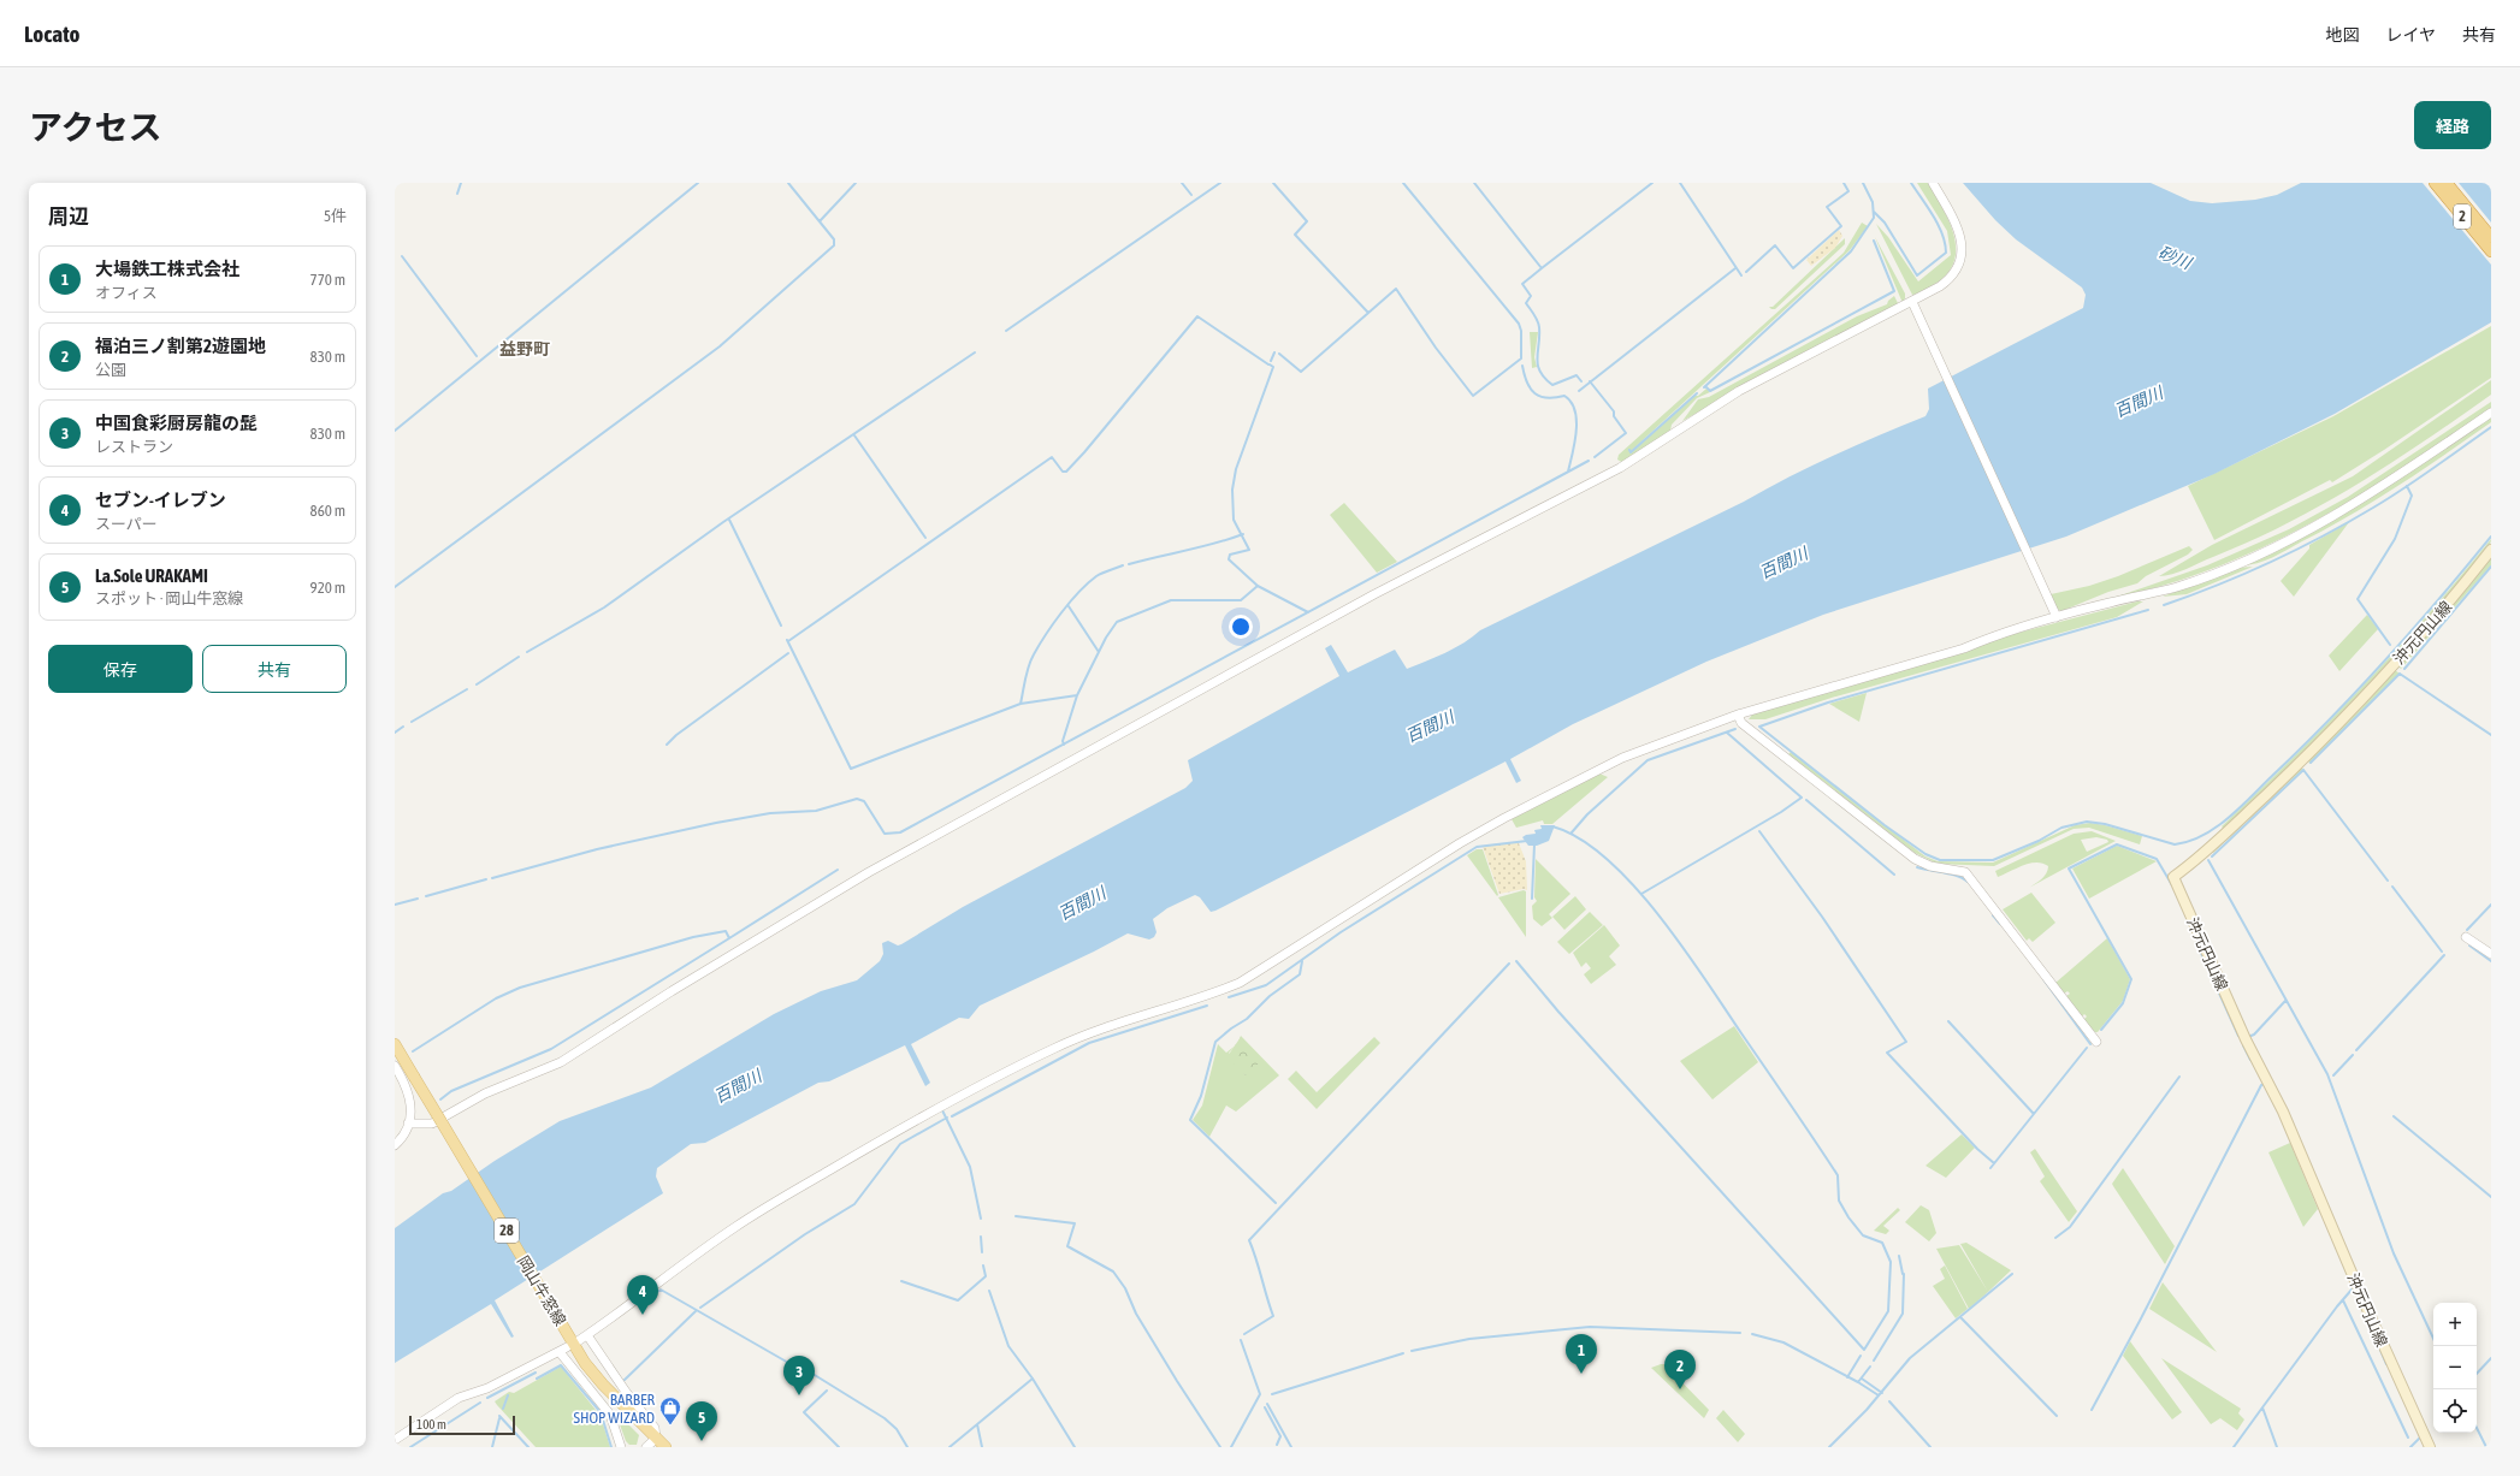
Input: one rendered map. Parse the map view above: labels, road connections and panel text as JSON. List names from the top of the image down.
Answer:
{
  "streets": {
    "highway": ["2"],
    "main road": ["沖元円山線", "28", "岡山牛窓線"]
  },
  "districts": ["益野町"],
  "water": ["砂川", "百間川"],
  "places": {
    "shop": ["BARBER SHOP WIZARD"]
  },
  "scale_bar": "100 m",
  "page": {
    "header": "Locato",
    "nav": ["地図", "レイヤ", "共有"],
    "title": "アクセス",
    "buttons": [
      "経路",
      ["保存", "共有"]
    ],
    "heading": ["周辺", "5件"],
    "list": [
      {
        "mark": "1",
        "name": "大場鉄工株式会社",
        "note": "オフィス",
        "value": "770 m"
      },
      {
        "mark": "2",
        "name": "福泊三ノ割第2遊園地",
        "note": "公園",
        "value": "830 m"
      },
      {
        "mark": "3",
        "name": "中国食彩厨房龍の髭",
        "note": "レストラン",
        "value": "830 m"
      },
      {
        "mark": "4",
        "name": "セブン-イレブン",
        "note": "スーパー",
        "value": "860 m"
      },
      {
        "mark": "5",
        "name": "La.Sole URAKAMI",
        "note": "スポット · 岡山牛窓線",
        "value": "920 m"
      }
    ],
    "pins": [
      "4",
      "1",
      "2",
      "3",
      "5"
    ],
    "map_buttons": ["+", "−"],
    "scale": "100 m"
  }
}
